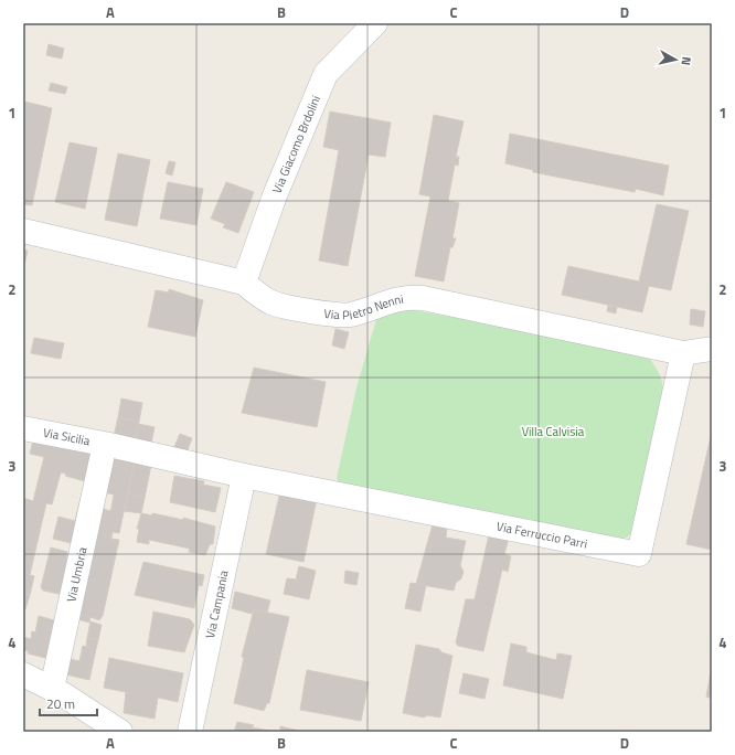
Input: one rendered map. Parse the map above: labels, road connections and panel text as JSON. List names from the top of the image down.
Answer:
{
  "streets": {
    "street": [
      "Via Giacomo Brdolini",
      "Via Pietro Nenni",
      "Via Sicilia",
      "Via Ferruccio Parri",
      "Via Umbria",
      "Via Campania"
    ]
  },
  "crossings": [
    ["Via Giacomo Brdolini", "Via Pietro Nenni"],
    ["Via Pietro Nenni", "Via Ferruccio Parri"],
    ["Via Sicilia", "Via Ferruccio Parri"],
    ["Via Sicilia", "Via Umbria"],
    ["Via Sicilia", "Via Campania"],
    ["Via Ferruccio Parri", "Via Campania"]
  ],
  "parks": ["Villa Calvisia"],
  "scale_bar": "20 m",
  "north": "right",
  "grid": {
    "columns": [
      "A",
      "B",
      "C",
      "D"
    ],
    "rows": [
      "1",
      "2",
      "3",
      "4"
    ]
  }
}
